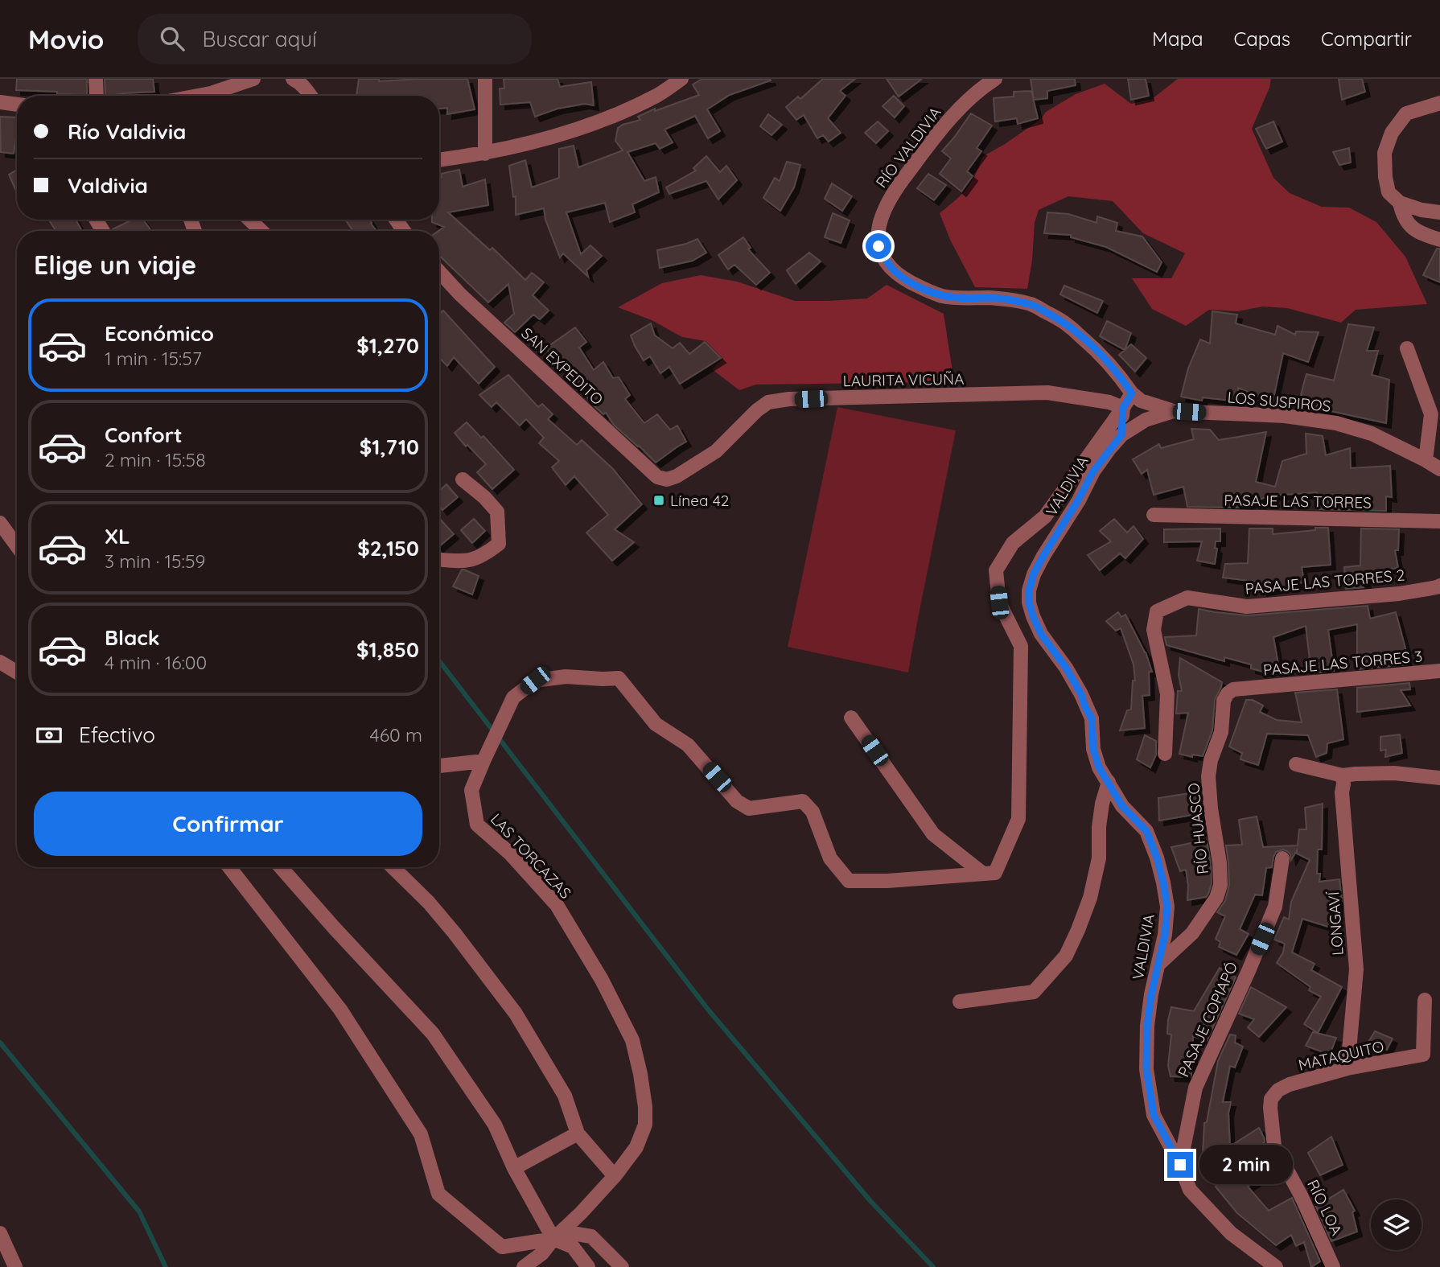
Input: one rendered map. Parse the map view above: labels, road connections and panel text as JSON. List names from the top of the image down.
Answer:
{
  "streets": {
    "street": [
      "RÍO VALDIVIA",
      "SAN EXPEDITO",
      "LAURITA VICUÑA",
      "LOS SUSPIROS",
      "VALDIVIA",
      "PASAJE LAS TORRES",
      "PASAJE LAS TORRES 2",
      "PASAJE LAS TORRES 3",
      "RÍO HUASCO",
      "LAS TORCAZAS",
      "LONGAVÍ",
      "PASAJE COPIAPÓ",
      "MATAQUITO",
      "RÍO LOA"
    ]
  },
  "crossings": [
    ["RÍO VALDIVIA", "LOS SUSPIROS"],
    ["RÍO VALDIVIA", "VALDIVIA"],
    ["SAN EXPEDITO", "LAURITA VICUÑA"],
    ["LOS SUSPIROS", "VALDIVIA"],
    ["VALDIVIA", "RÍO HUASCO"],
    ["VALDIVIA", "PASAJE COPIAPÓ"],
    ["PASAJE LAS TORRES 3", "RÍO HUASCO"],
    ["LONGAVÍ", "MATAQUITO"],
    ["MATAQUITO", "RÍO LOA"]
  ],
  "places": {
    "transit": ["Línea 42"]
  },
  "page": {
    "header": "Movio",
    "search": "Buscar aquí",
    "nav": ["Mapa", "Capas", "Compartir"],
    "banner": ["Río Valdivia", "Valdivia"],
    "heading": "Elige un viaje",
    "list": [
      {
        "name": "Económico",
        "note": "1 min · 15:57",
        "value": "$1,270"
      },
      {
        "name": "Confort",
        "note": "2 min · 15:58",
        "value": "$1,710"
      },
      {
        "name": "XL",
        "note": "3 min · 15:59",
        "value": "$2,150"
      },
      {
        "name": "Black",
        "note": "4 min · 16:00",
        "value": "$1,850"
      }
    ],
    "pay": ["Efectivo", "460 m"],
    "buttons": "Confirmar",
    "bubble": "2 min"
  }
}
